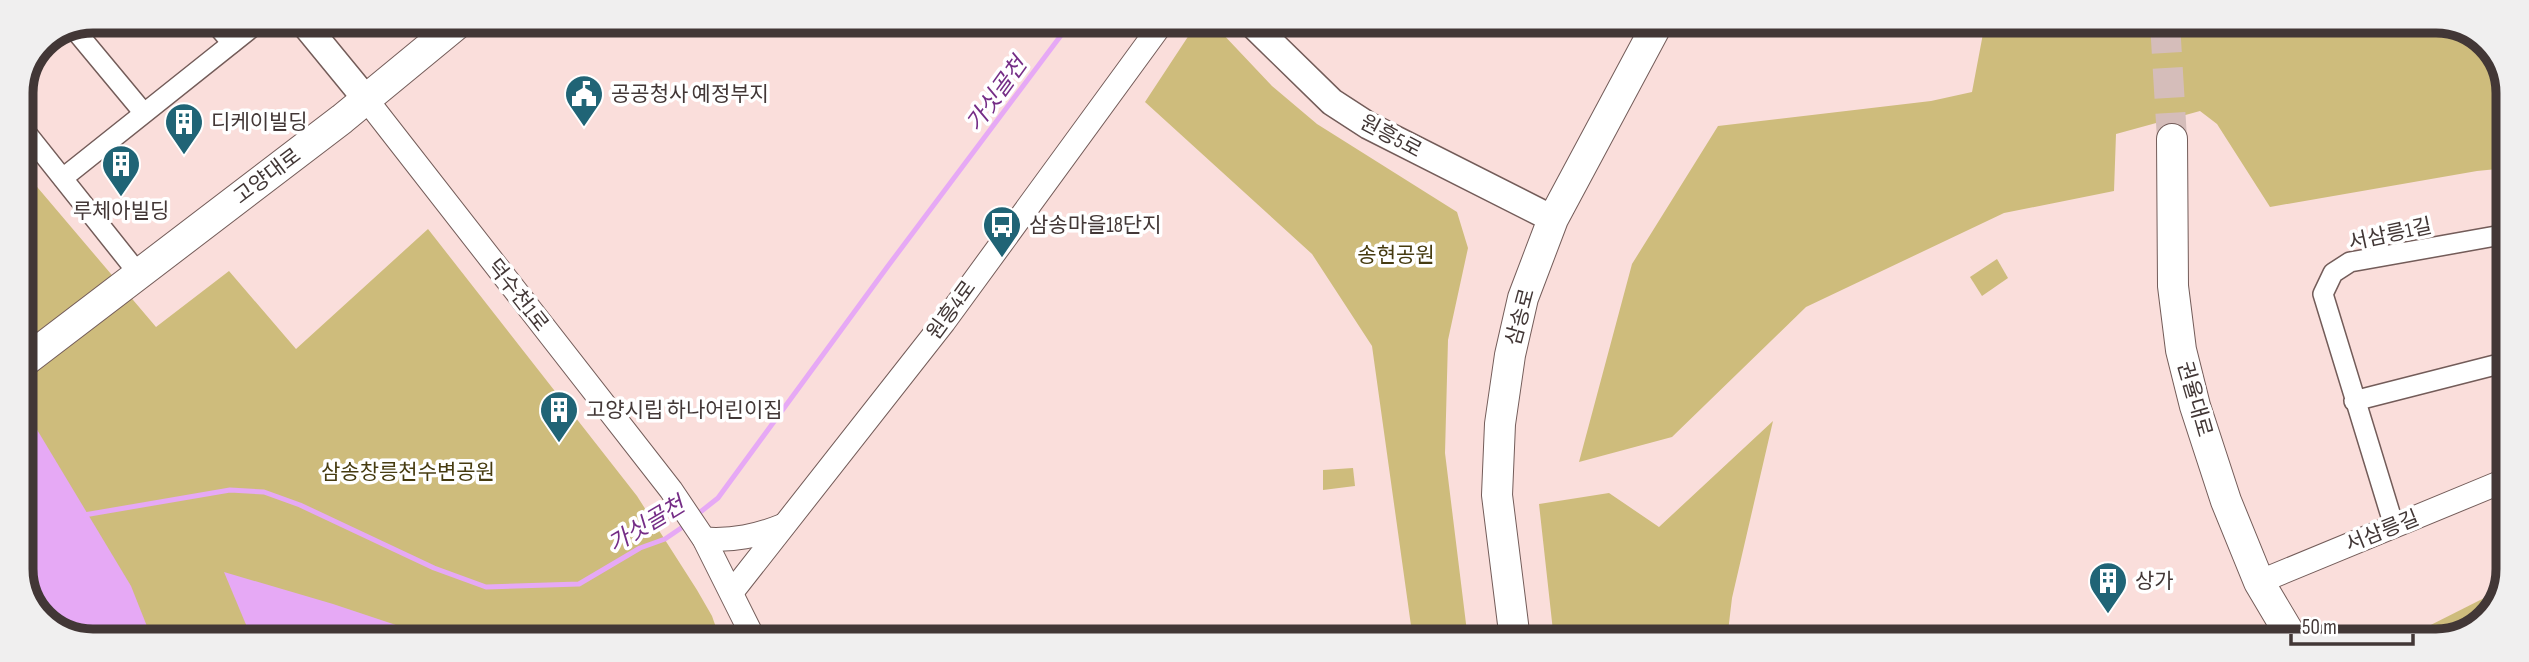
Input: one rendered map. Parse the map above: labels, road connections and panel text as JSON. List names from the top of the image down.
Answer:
{
  "streets": {
    "main road": [
      "원흥5로",
      "고양대로",
      "삼송로",
      "권율대로"
    ],
    "street": [
      "서삼릉1길",
      "덕수천1로",
      "원흥4로",
      "서삼릉길"
    ]
  },
  "crossings": [
    ["원흥5로", "삼송로"],
    ["고양대로", "덕수천1로"],
    ["서삼릉1길", "서삼릉길"],
    ["권율대로", "서삼릉길"]
  ],
  "water": ["가싯골천"],
  "parks": ["송현공원", "삼송창릉천수변공원"],
  "places": {
    "public building": ["공공청사 예정부지"],
    "building": [
      "디케이빌딩",
      "루체아빌딩",
      "고양시립 하나어린이집",
      "상가"
    ],
    "bus stop": ["삼송마을18단지"]
  },
  "scale_bar": "50 m"
}
